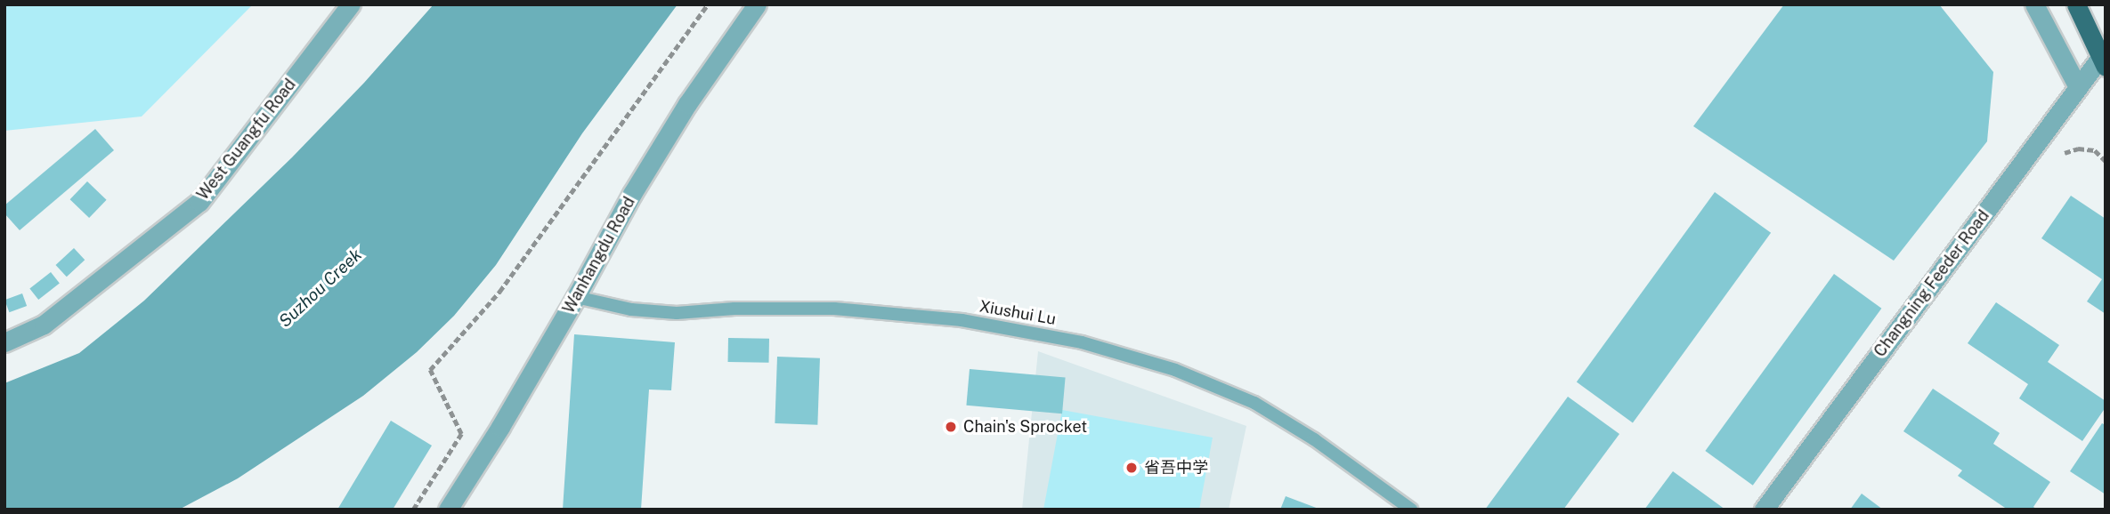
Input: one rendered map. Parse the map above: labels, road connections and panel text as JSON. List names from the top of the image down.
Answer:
{
  "streets": {
    "street": ["West Guangfu Road", "Wanhangdu Road", "Changning Feeder Road"],
    "lane": ["Xiushui Lu"]
  },
  "crossings": [
    ["Wanhangdu Road", "Xiushui Lu"]
  ],
  "water": ["Suzhou Creek"],
  "places": ["Chain's Sprocket", "省吾中学"]
}
